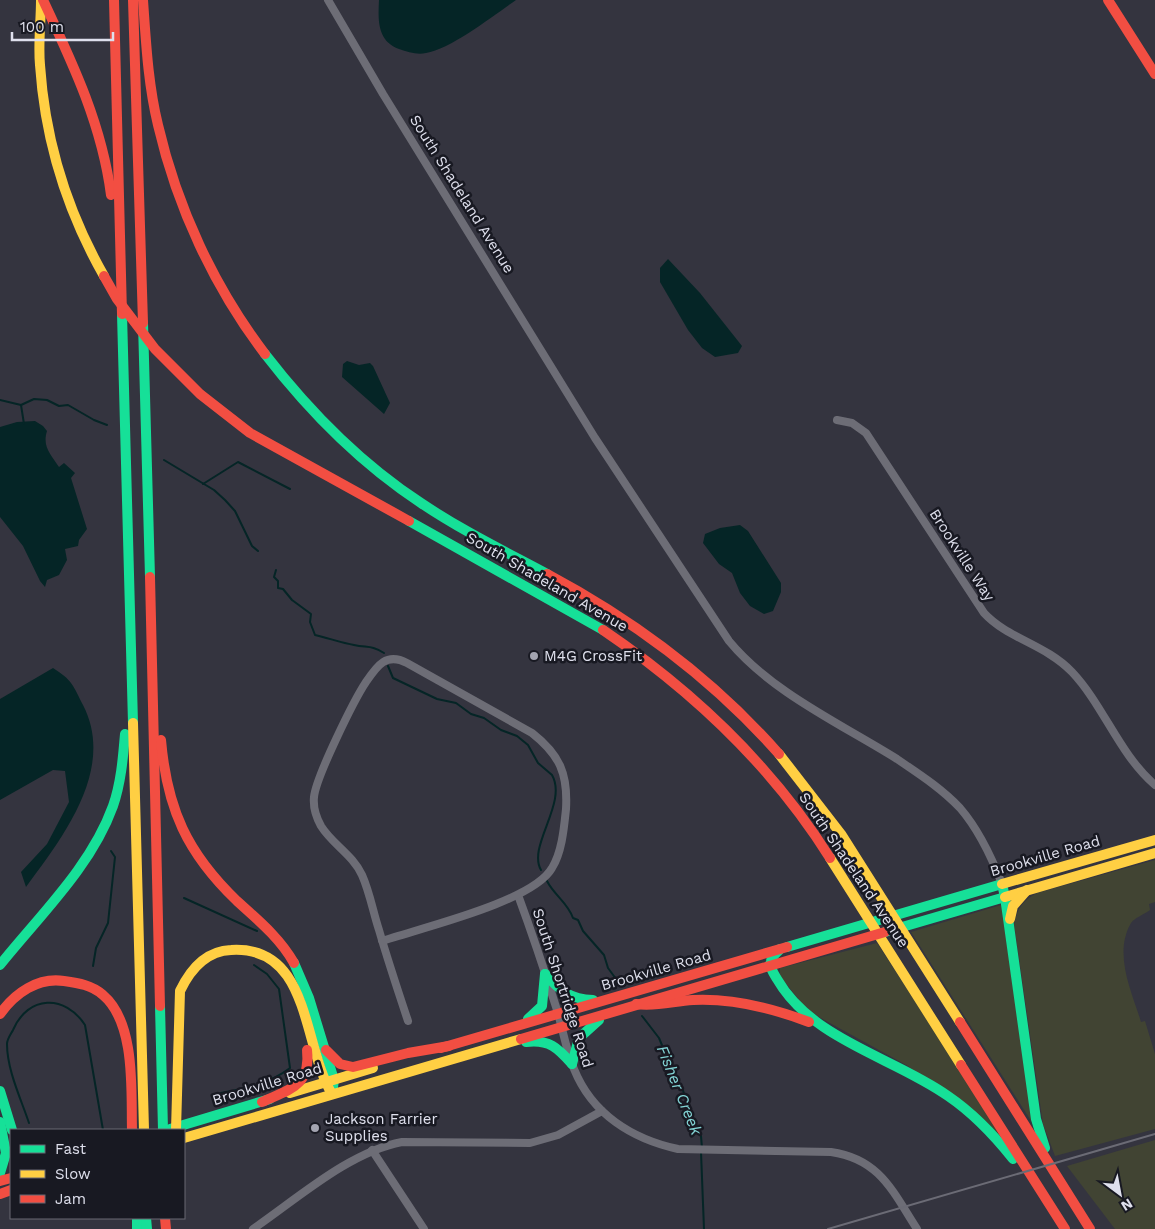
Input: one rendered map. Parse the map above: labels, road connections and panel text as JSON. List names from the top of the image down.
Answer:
{
  "streets": {
    "main road": ["South Shadeland Avenue", "Brookville Road"],
    "street": ["Brookville Way", "South Shortridge Road"]
  },
  "crossings": [
    ["South Shadeland Avenue", "Brookville Road"],
    ["Brookville Road", "South Shortridge Road"]
  ],
  "water": ["Fisher Creek"],
  "places": ["M4G CrossFit", "Jackson Farrier Supplies"],
  "legend": ["Fast", "Slow", "Jam"],
  "scale_bar": "100 m",
  "north": "bottom right"
}
